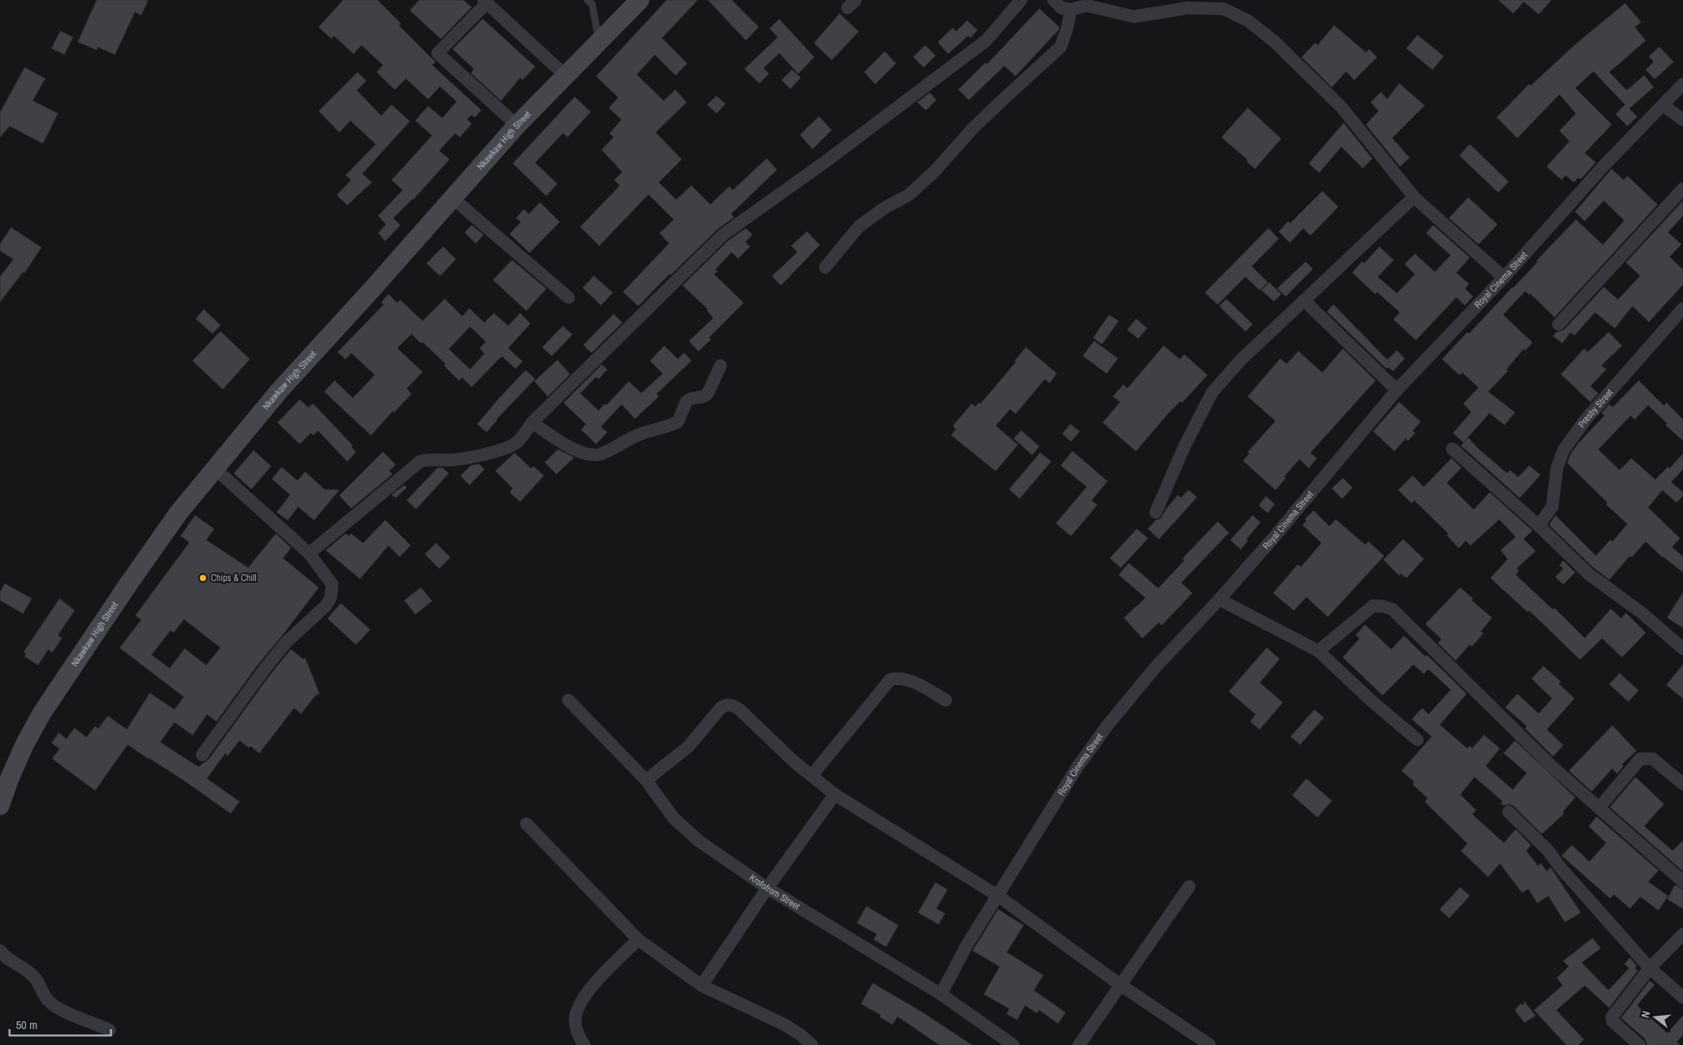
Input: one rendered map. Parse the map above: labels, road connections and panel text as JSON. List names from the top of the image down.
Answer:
{
  "streets": {
    "main road": ["Nkawkaw High Street"],
    "street": ["Royal Cinema Street", "Presby Street", "Krofofrom Street"]
  },
  "crossings": [
    ["Royal Cinema Street", "Krofofrom Street"]
  ],
  "places": ["Chips & Chill"],
  "scale_bar": "50 m",
  "north": "left"
}
